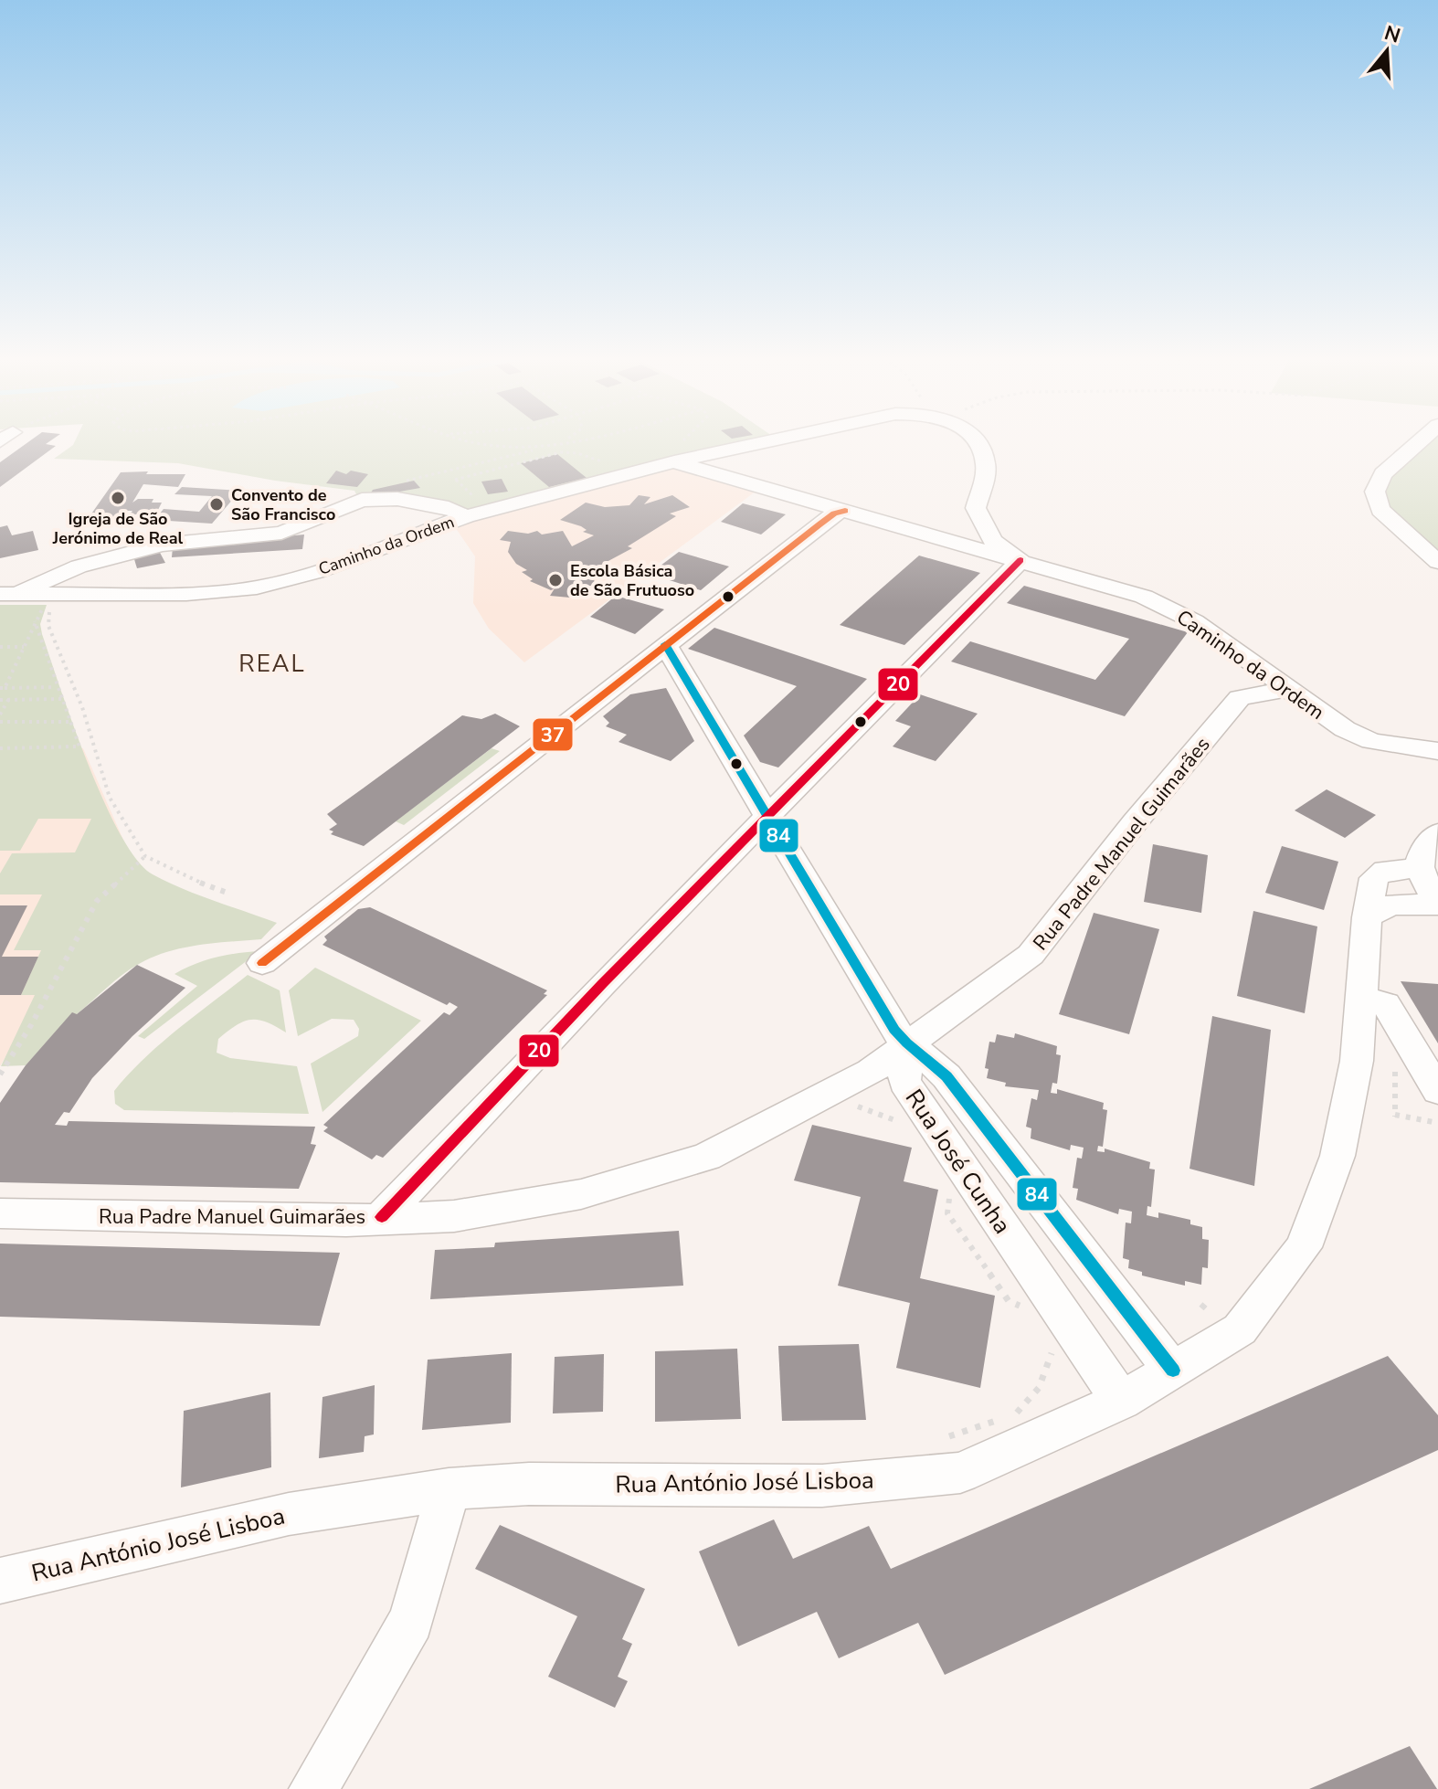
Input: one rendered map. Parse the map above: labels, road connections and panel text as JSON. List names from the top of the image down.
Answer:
{
  "streets": {
    "street": [
      "Caminho da Ordem",
      "Rua Padre Manuel Guimarães",
      "Rua José Cunha",
      "Rua António José Lisboa"
    ]
  },
  "crossings": [
    ["Rua Padre Manuel Guimarães", "Rua José Cunha"],
    ["Rua José Cunha", "Rua António José Lisboa"]
  ],
  "districts": ["REAL"],
  "places": ["Igreja de São Jerónimo de Real", "Convento de São Francisco", "Escola Básica de São Frutuoso"],
  "lines": ["transit line 37", "transit line 20", "transit line 84"],
  "north": "top"
}
